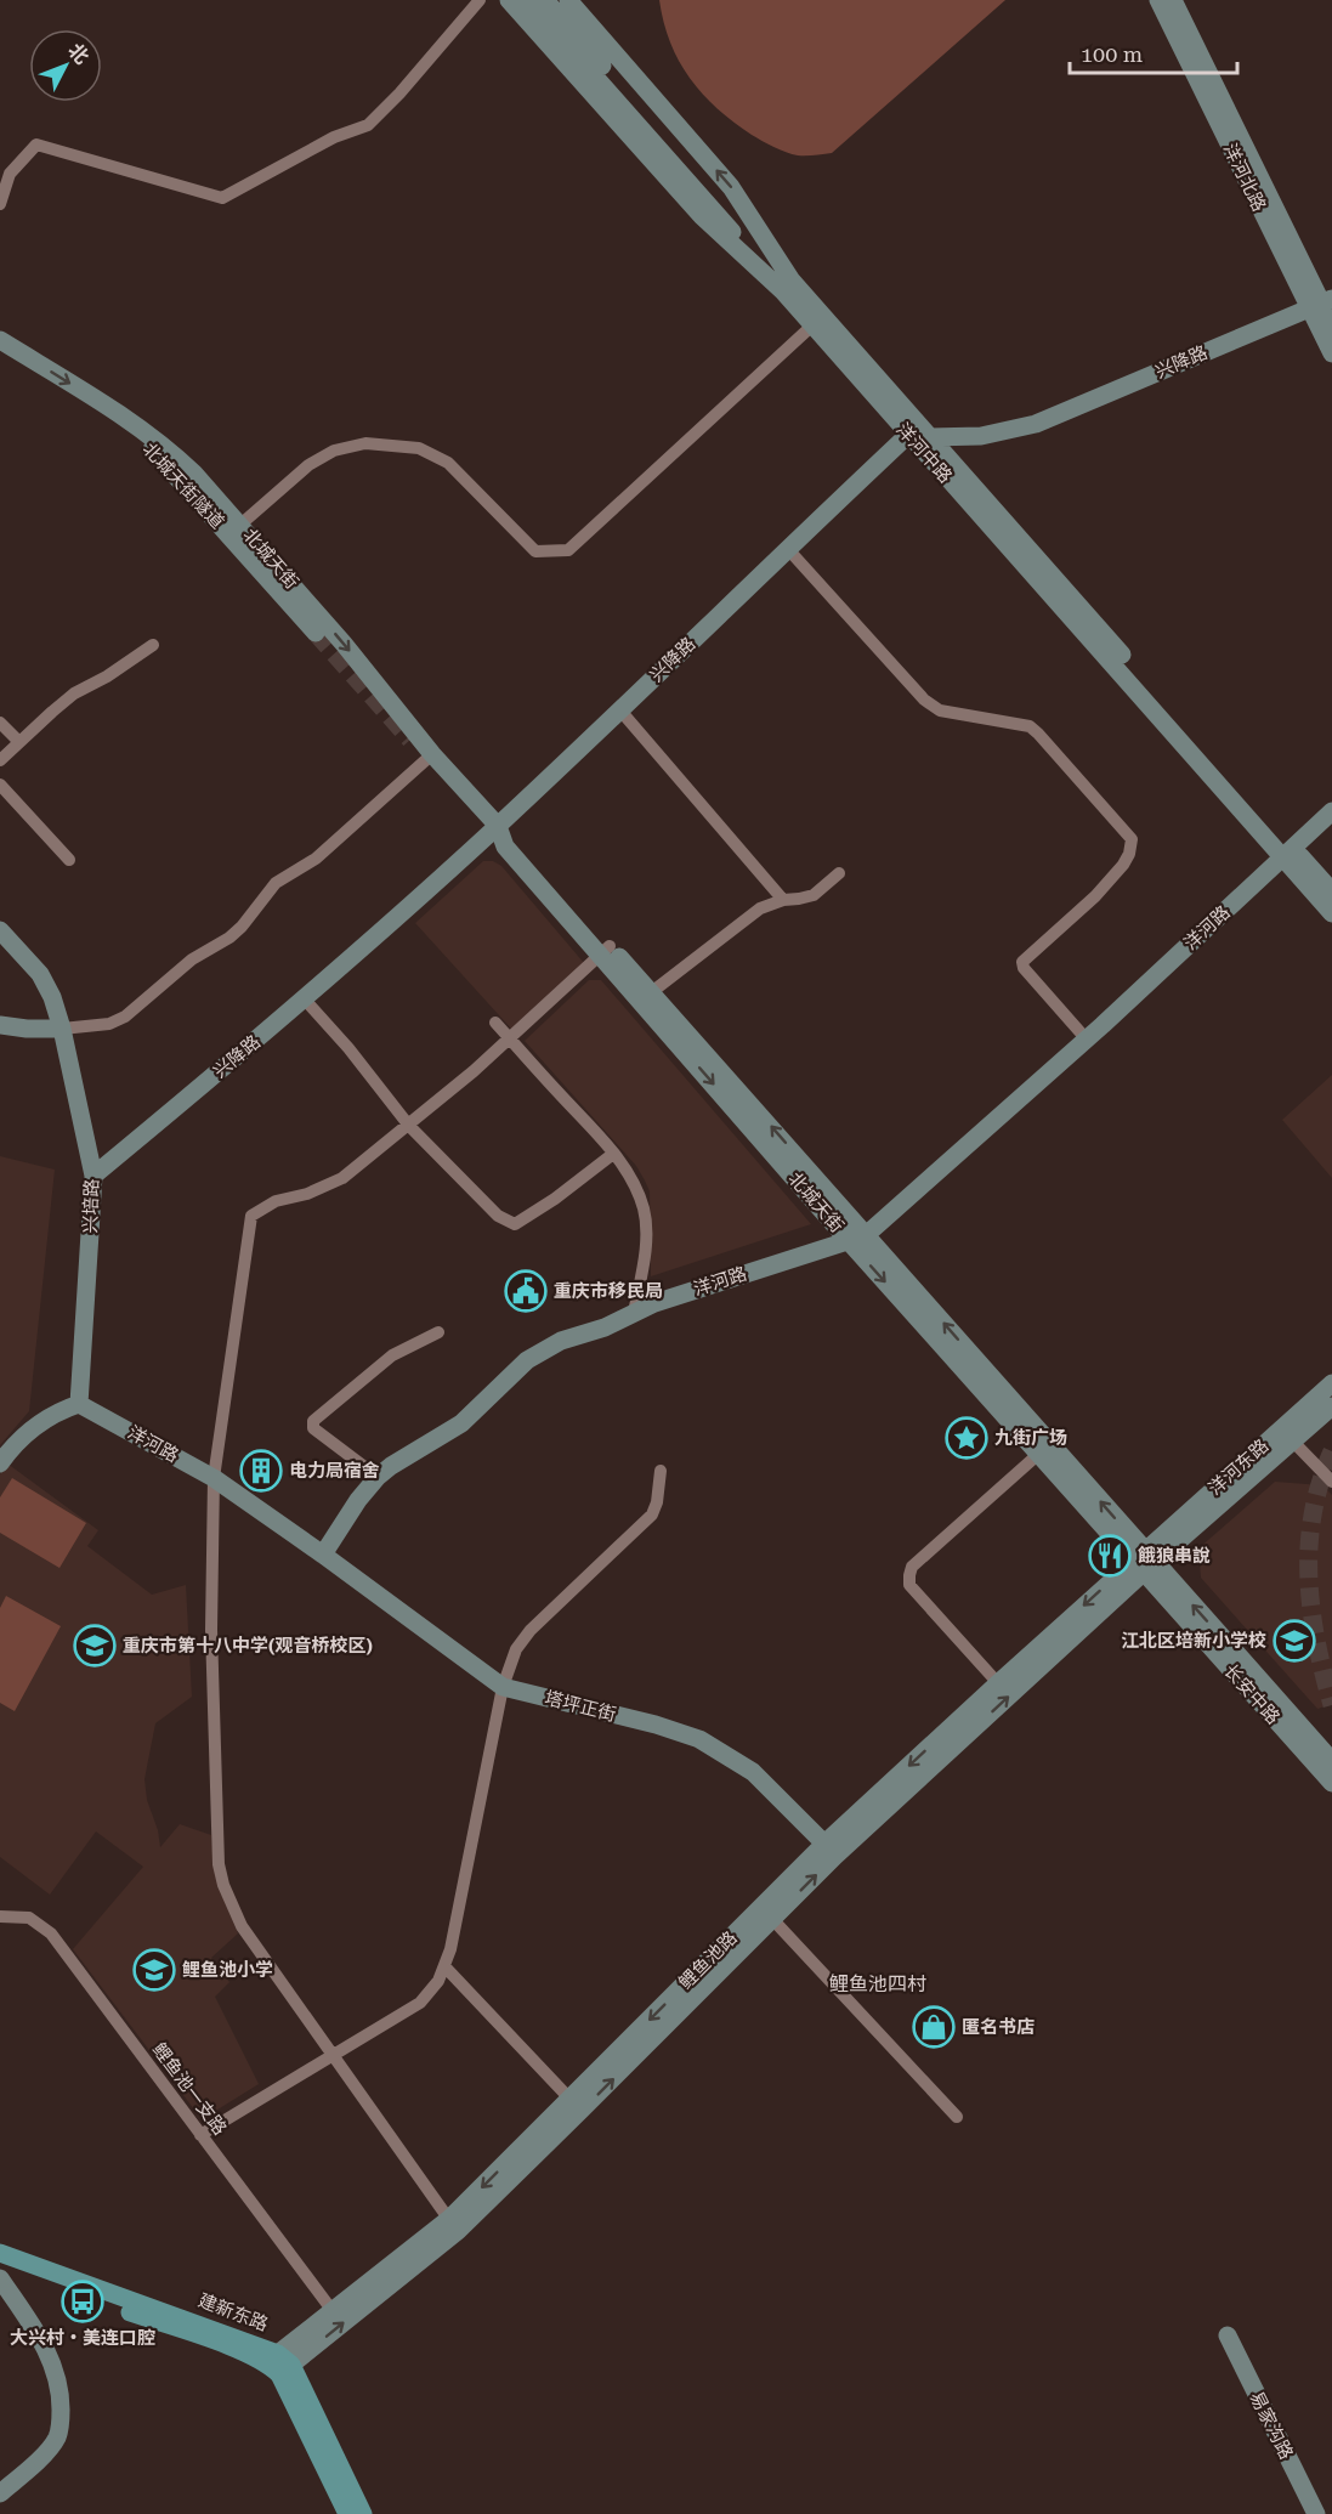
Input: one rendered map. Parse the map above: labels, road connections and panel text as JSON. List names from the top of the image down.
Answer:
{
  "streets": {
    "main road": ["建新东路"],
    "street": [
      "洋河北路",
      "兴降路",
      "洋河中路",
      "北城天街隧道",
      "北城天街",
      "洋河路",
      "兴培路",
      "洋河东路",
      "长安中路",
      "塔坪正街",
      "鲤鱼池路",
      "鲤鱼池一支路",
      "易家沟路"
    ]
  },
  "crossings": [
    ["洋河北路", "兴降路"],
    ["兴降路", "洋河中路"],
    ["兴降路", "北城天街"],
    ["兴降路", "兴培路"],
    ["洋河中路", "洋河路"],
    ["北城天街隧道", "北城天街"],
    ["北城天街", "洋河路"],
    ["北城天街", "洋河东路"],
    ["北城天街", "长安中路"],
    ["北城天街", "鲤鱼池路"],
    ["洋河路", "兴培路"],
    ["洋河路", "塔坪正街"],
    ["洋河东路", "长安中路"],
    ["洋河东路", "鲤鱼池路"],
    ["长安中路", "鲤鱼池路"],
    ["塔坪正街", "鲤鱼池路"],
    ["鲤鱼池路", "鲤鱼池一支路"],
    ["鲤鱼池路", "建新东路"]
  ],
  "districts": ["鲤鱼池四村"],
  "places": {
    "public building": ["重庆市移民局"],
    "place": ["九街广场"],
    "building": ["电力局宿舍"],
    "restaurant": ["餓狼串說"],
    "school or university": ["江北区培新小学校", "重庆市第十八中学(观音桥校区)", "鲤鱼池小学"],
    "shop": ["匿名书店"],
    "bus stop": ["大兴村‧美连口腔"]
  },
  "scale_bar": "100 m",
  "north": "top right"
}
